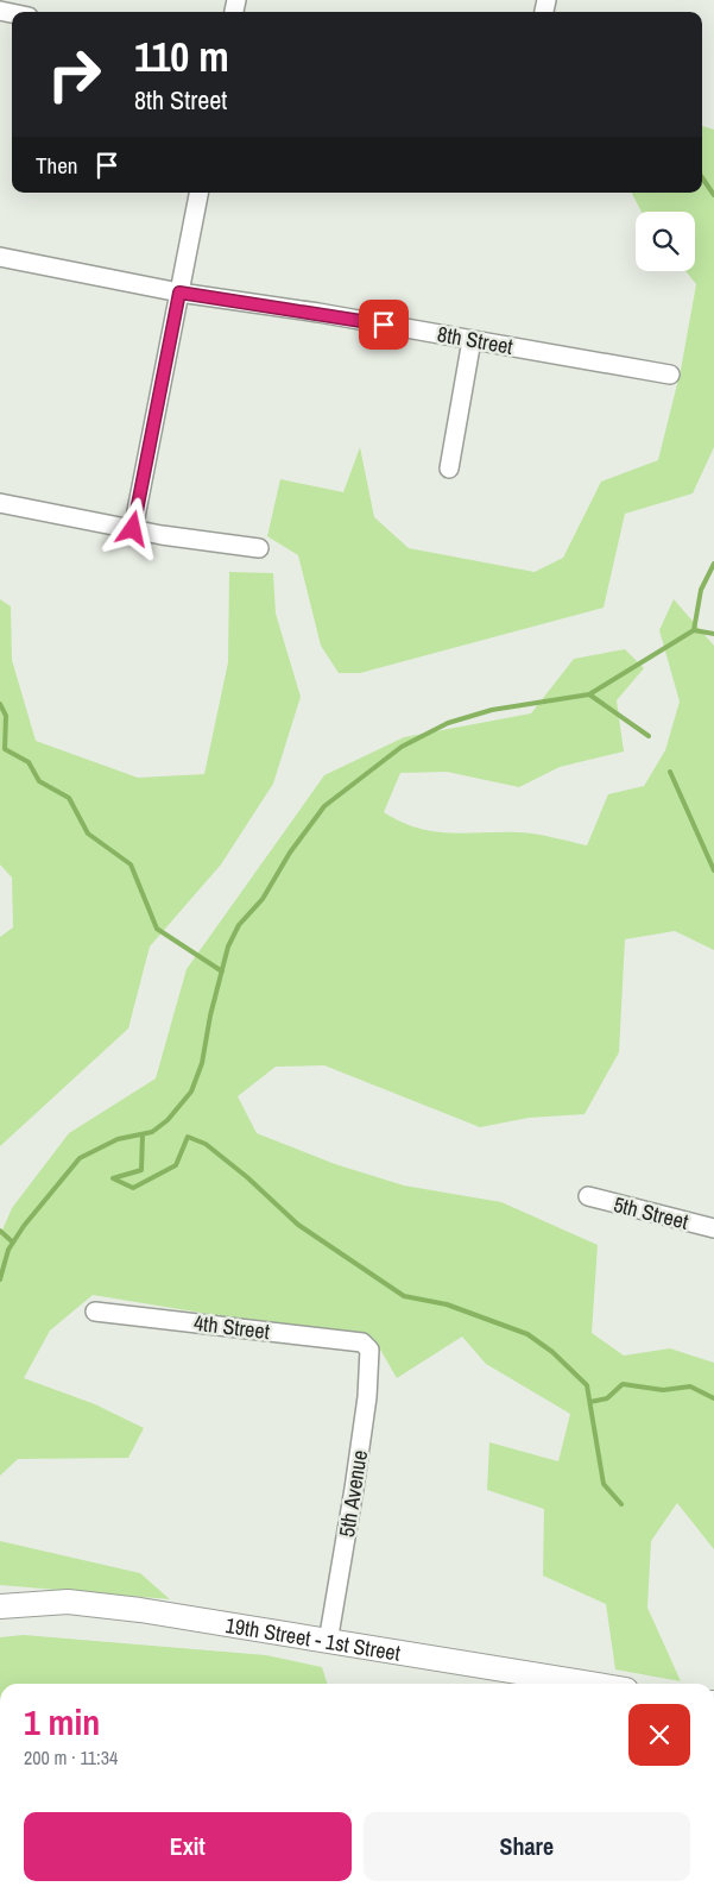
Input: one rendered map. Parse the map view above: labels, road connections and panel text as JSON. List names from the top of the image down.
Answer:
{
  "streets": {
    "main road": ["19th Street - 1st Street"],
    "street": [
      "8th Street",
      "5th Street",
      "4th Street",
      "5th Avenue"
    ]
  },
  "crossings": [
    ["4th Street", "5th Avenue"],
    ["5th Avenue", "19th Street - 1st Street"]
  ],
  "page": {
    "turn": ["110 m", "8th Street"],
    "then": "Then",
    "heading": ["1 min", "200 m · 11:34"],
    "buttons": ["Exit", "Share"]
  }
}
